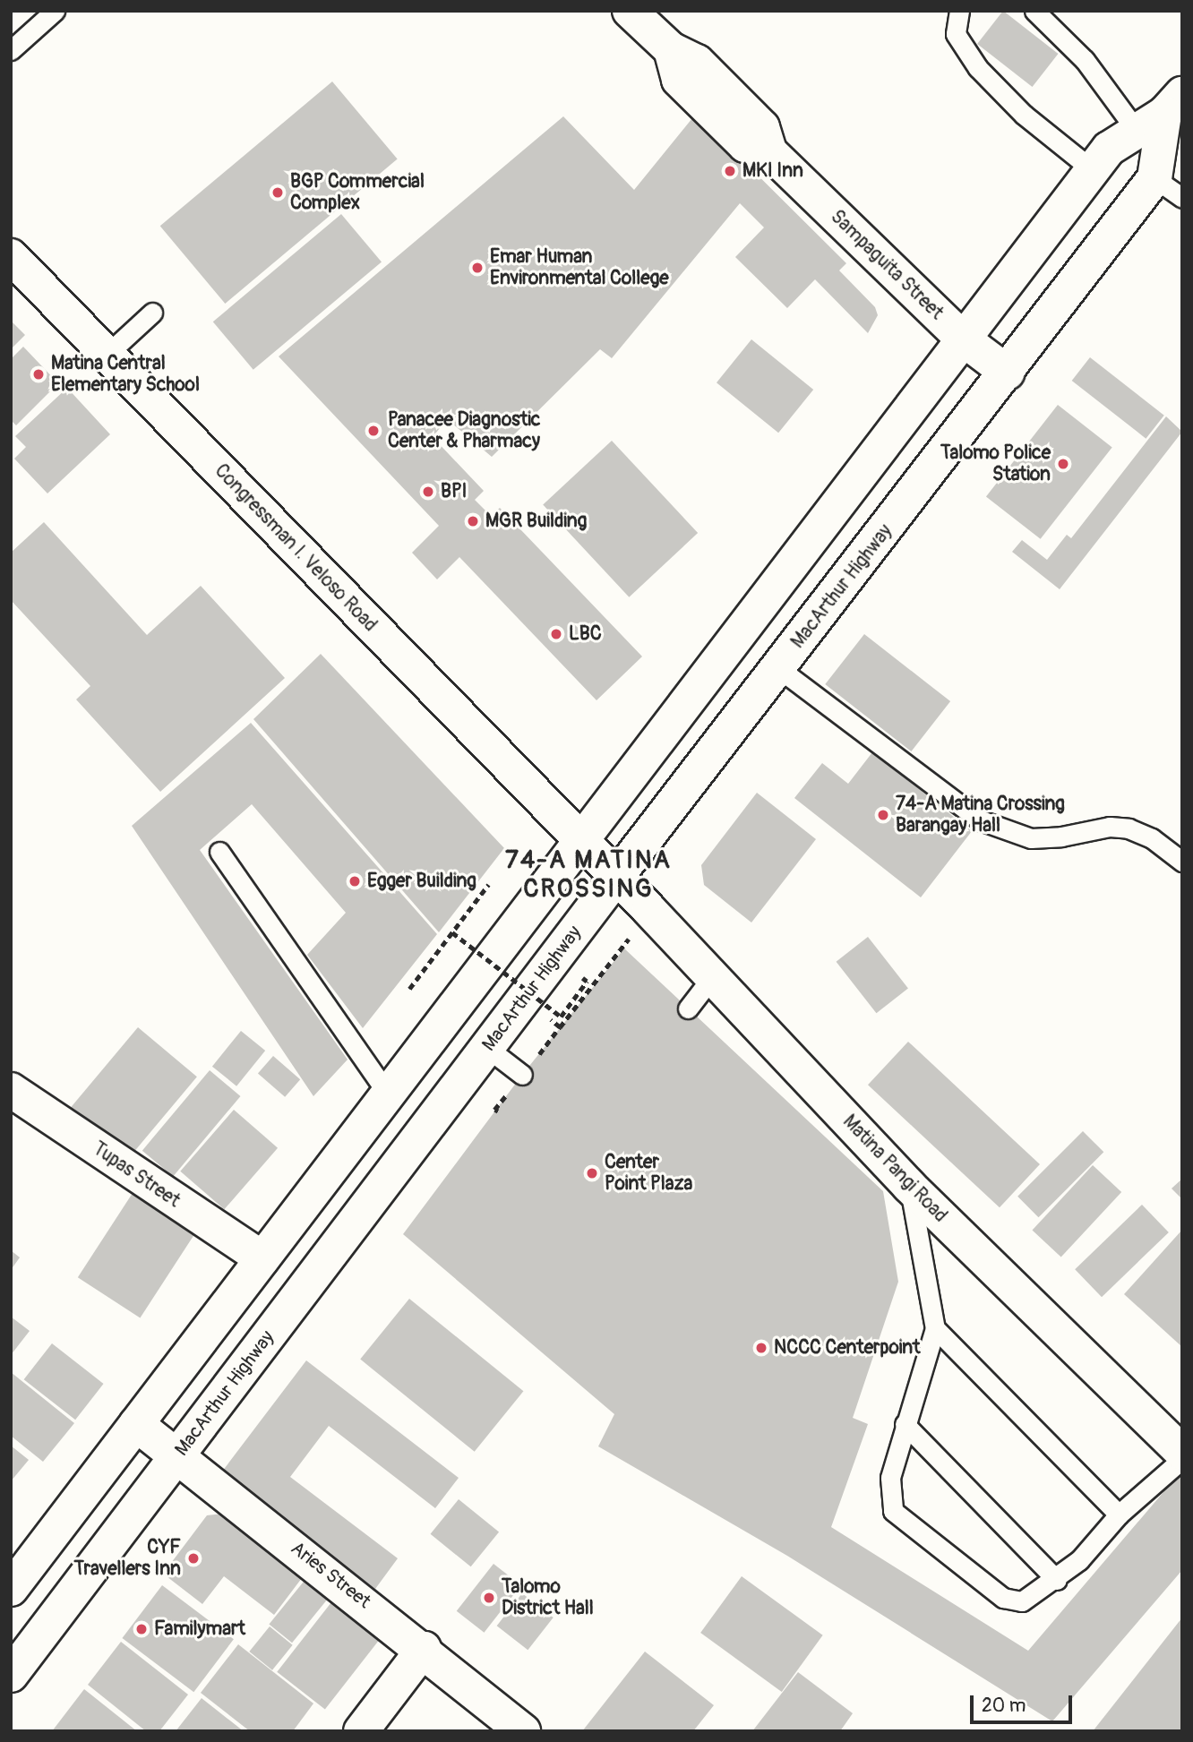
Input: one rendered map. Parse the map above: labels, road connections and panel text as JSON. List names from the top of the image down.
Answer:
{
  "streets": {
    "main road": [
      "Sampaguita Street",
      "Congressman I. Veloso Road",
      "MacArthur Highway",
      "Matina Pangi Road",
      "Tupas Street",
      "Aries Street"
    ]
  },
  "crossings": [
    ["Sampaguita Street", "MacArthur Highway"],
    ["Congressman I. Veloso Road", "MacArthur Highway"],
    ["Congressman I. Veloso Road", "Matina Pangi Road"],
    ["MacArthur Highway", "Matina Pangi Road"],
    ["MacArthur Highway", "Aries Street"]
  ],
  "districts": ["74-A MATINA CROSSING"],
  "places": [
    "MKI Inn",
    "BGP Commercial Complex",
    "Emar Human Environmental College",
    "Matina Central Elementary School",
    "Panacee Diagnostic Center & Pharmacy",
    "Talomo Police Station",
    "BPI",
    "MGR Building",
    "LBC",
    "74-A Matina Crossing Barangay Hall",
    "Egger Building",
    "Center Point Plaza",
    "NCCC Centerpoint",
    "CYF Travellers Inn",
    "Talomo District Hall",
    "Familymart"
  ],
  "scale_bar": "20 m"
}
